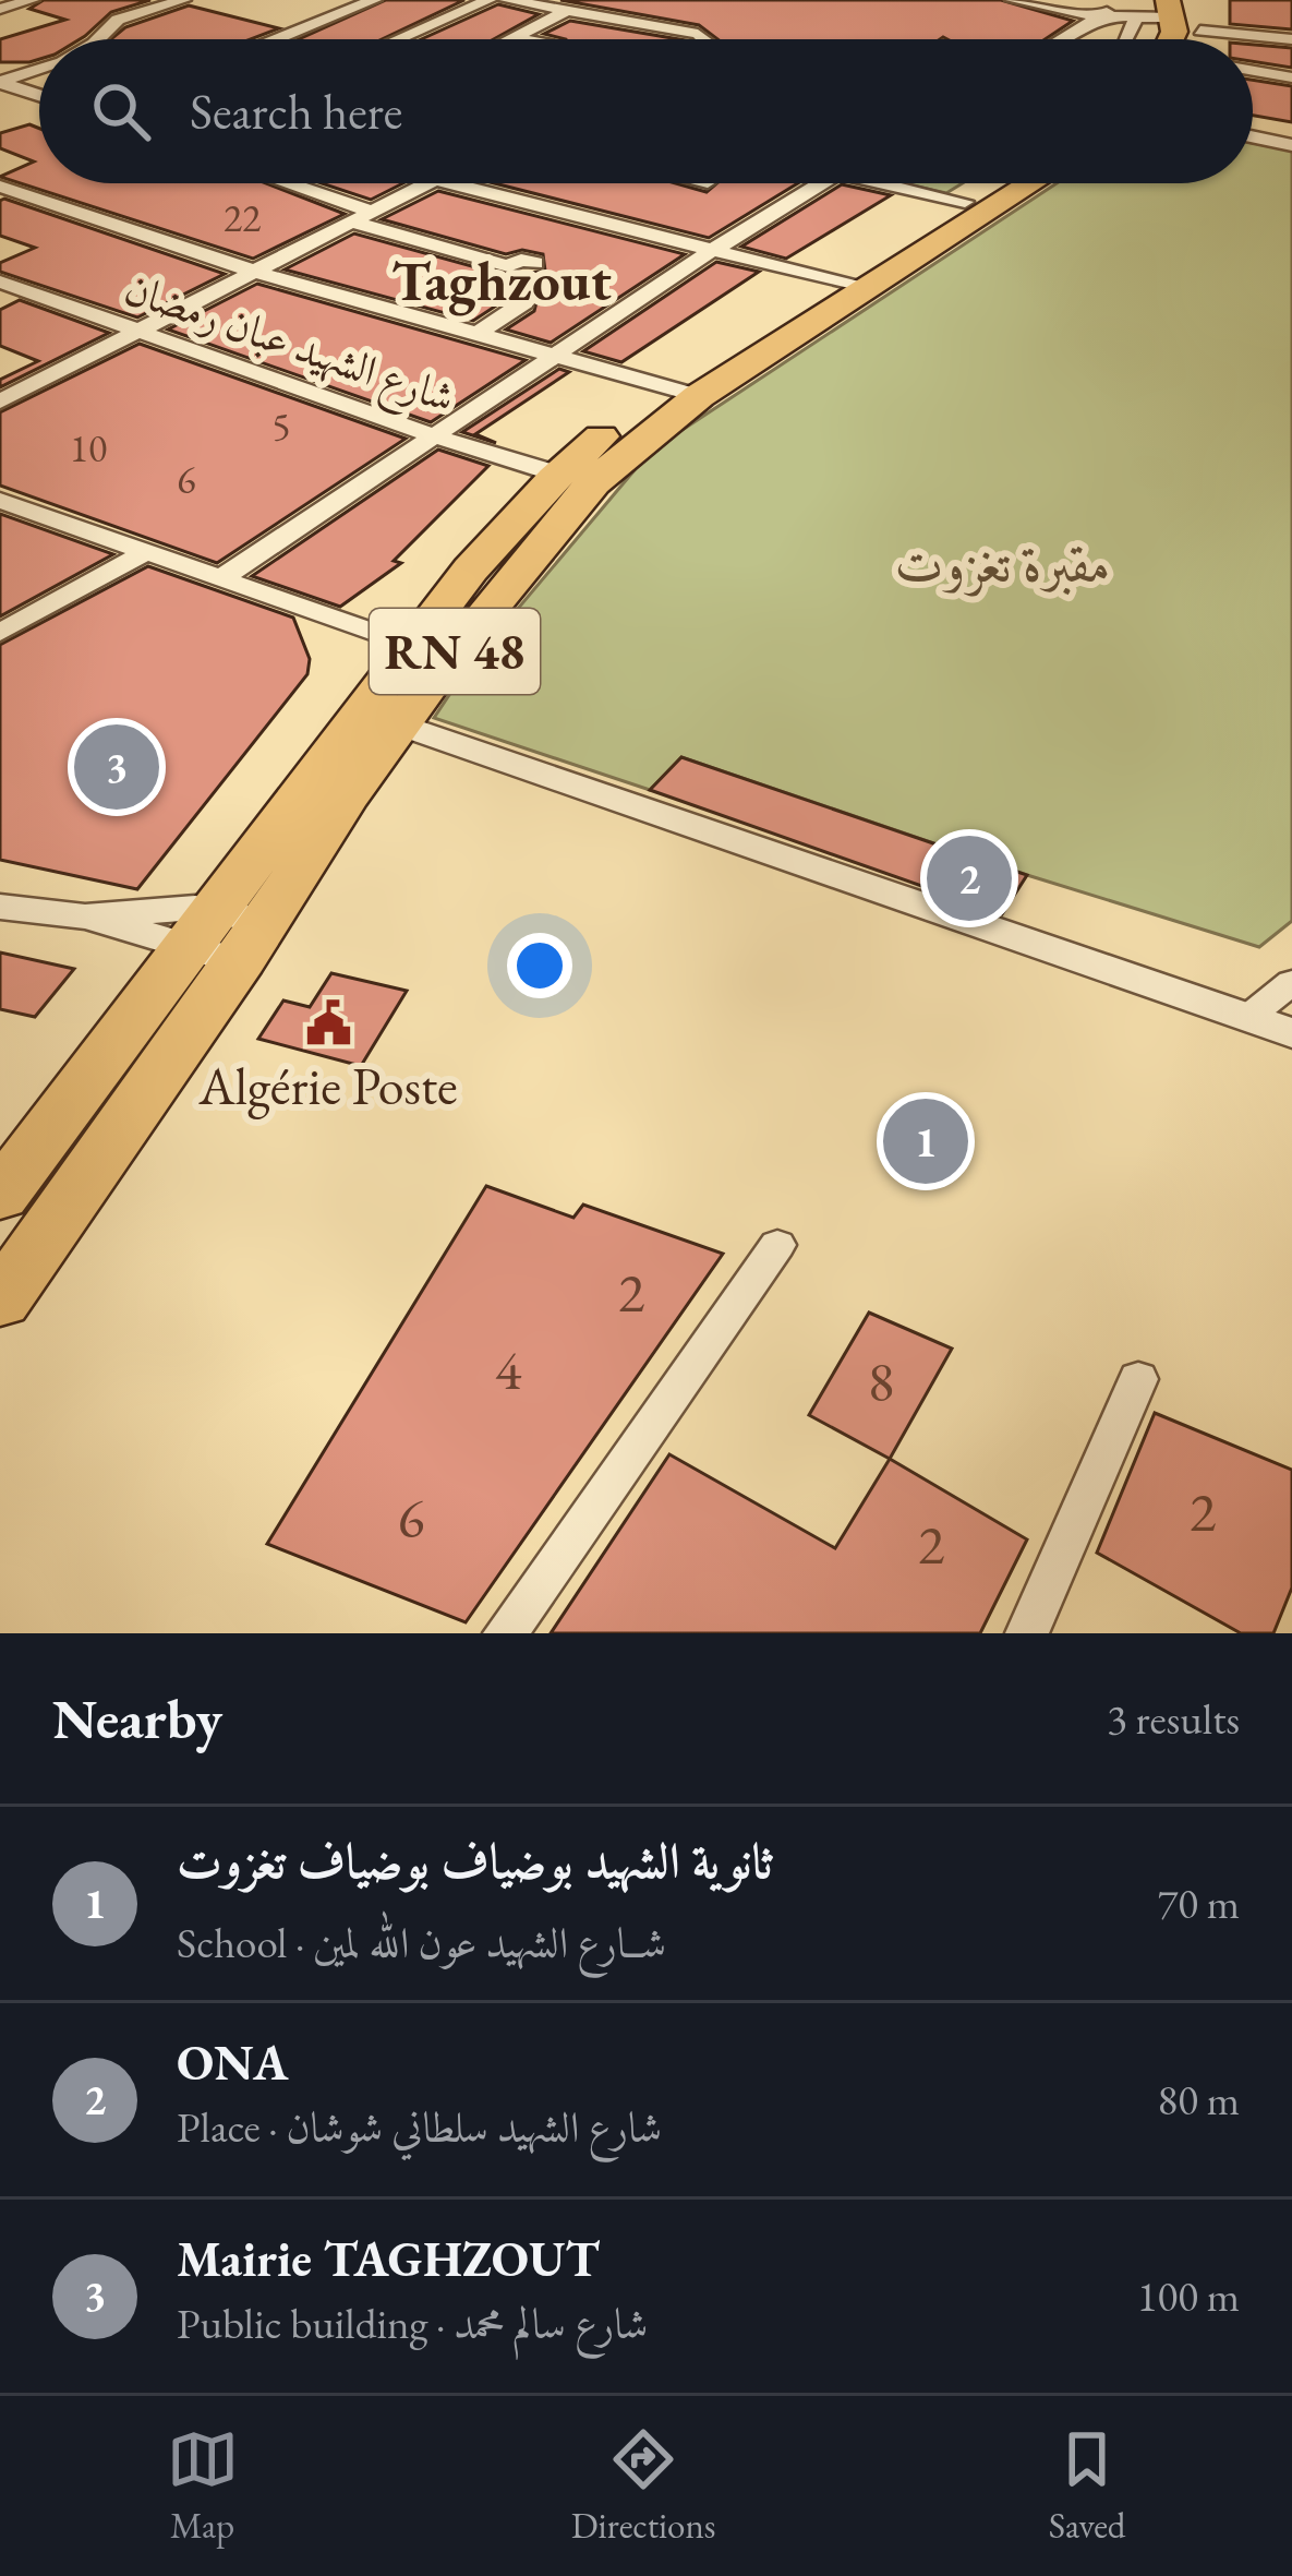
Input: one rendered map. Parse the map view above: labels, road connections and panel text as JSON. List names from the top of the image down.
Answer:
{
  "streets": {
    "highway": ["RN 48"],
    "street": ["شارع الشهيد عبان رمضان"]
  },
  "crossings": [
    ["شارع الشهيد عبان رمضان", "RN 48"]
  ],
  "districts": ["Taghzout"],
  "parks": ["مقبرة تغزوت"],
  "places": {
    "public building": ["Algérie Poste"]
  },
  "house_numbers": [
    "22",
    "5",
    "10",
    "6",
    "2",
    "4",
    "8",
    "2",
    "6",
    "2"
  ],
  "page": {
    "search": "Search here",
    "pins": ["3", "2", "1"],
    "heading": ["Nearby", "3 results"],
    "list": [
      {
        "mark": "1",
        "name": "ثانوية الشهيد بوضياف بوضياف تغزوت",
        "note": "School · شــارع الشهيد عون الله لمين",
        "value": "70 m"
      },
      {
        "mark": "2",
        "name": "ONA",
        "note": "Place · شارع الشهيد سلطاني شوشان",
        "value": "80 m"
      },
      {
        "mark": "3",
        "name": "Mairie TAGHZOUT",
        "note": "Public building · شارع سالم محمد",
        "value": "100 m"
      }
    ],
    "nav": ["Map", "Directions", "Saved"]
  }
}
